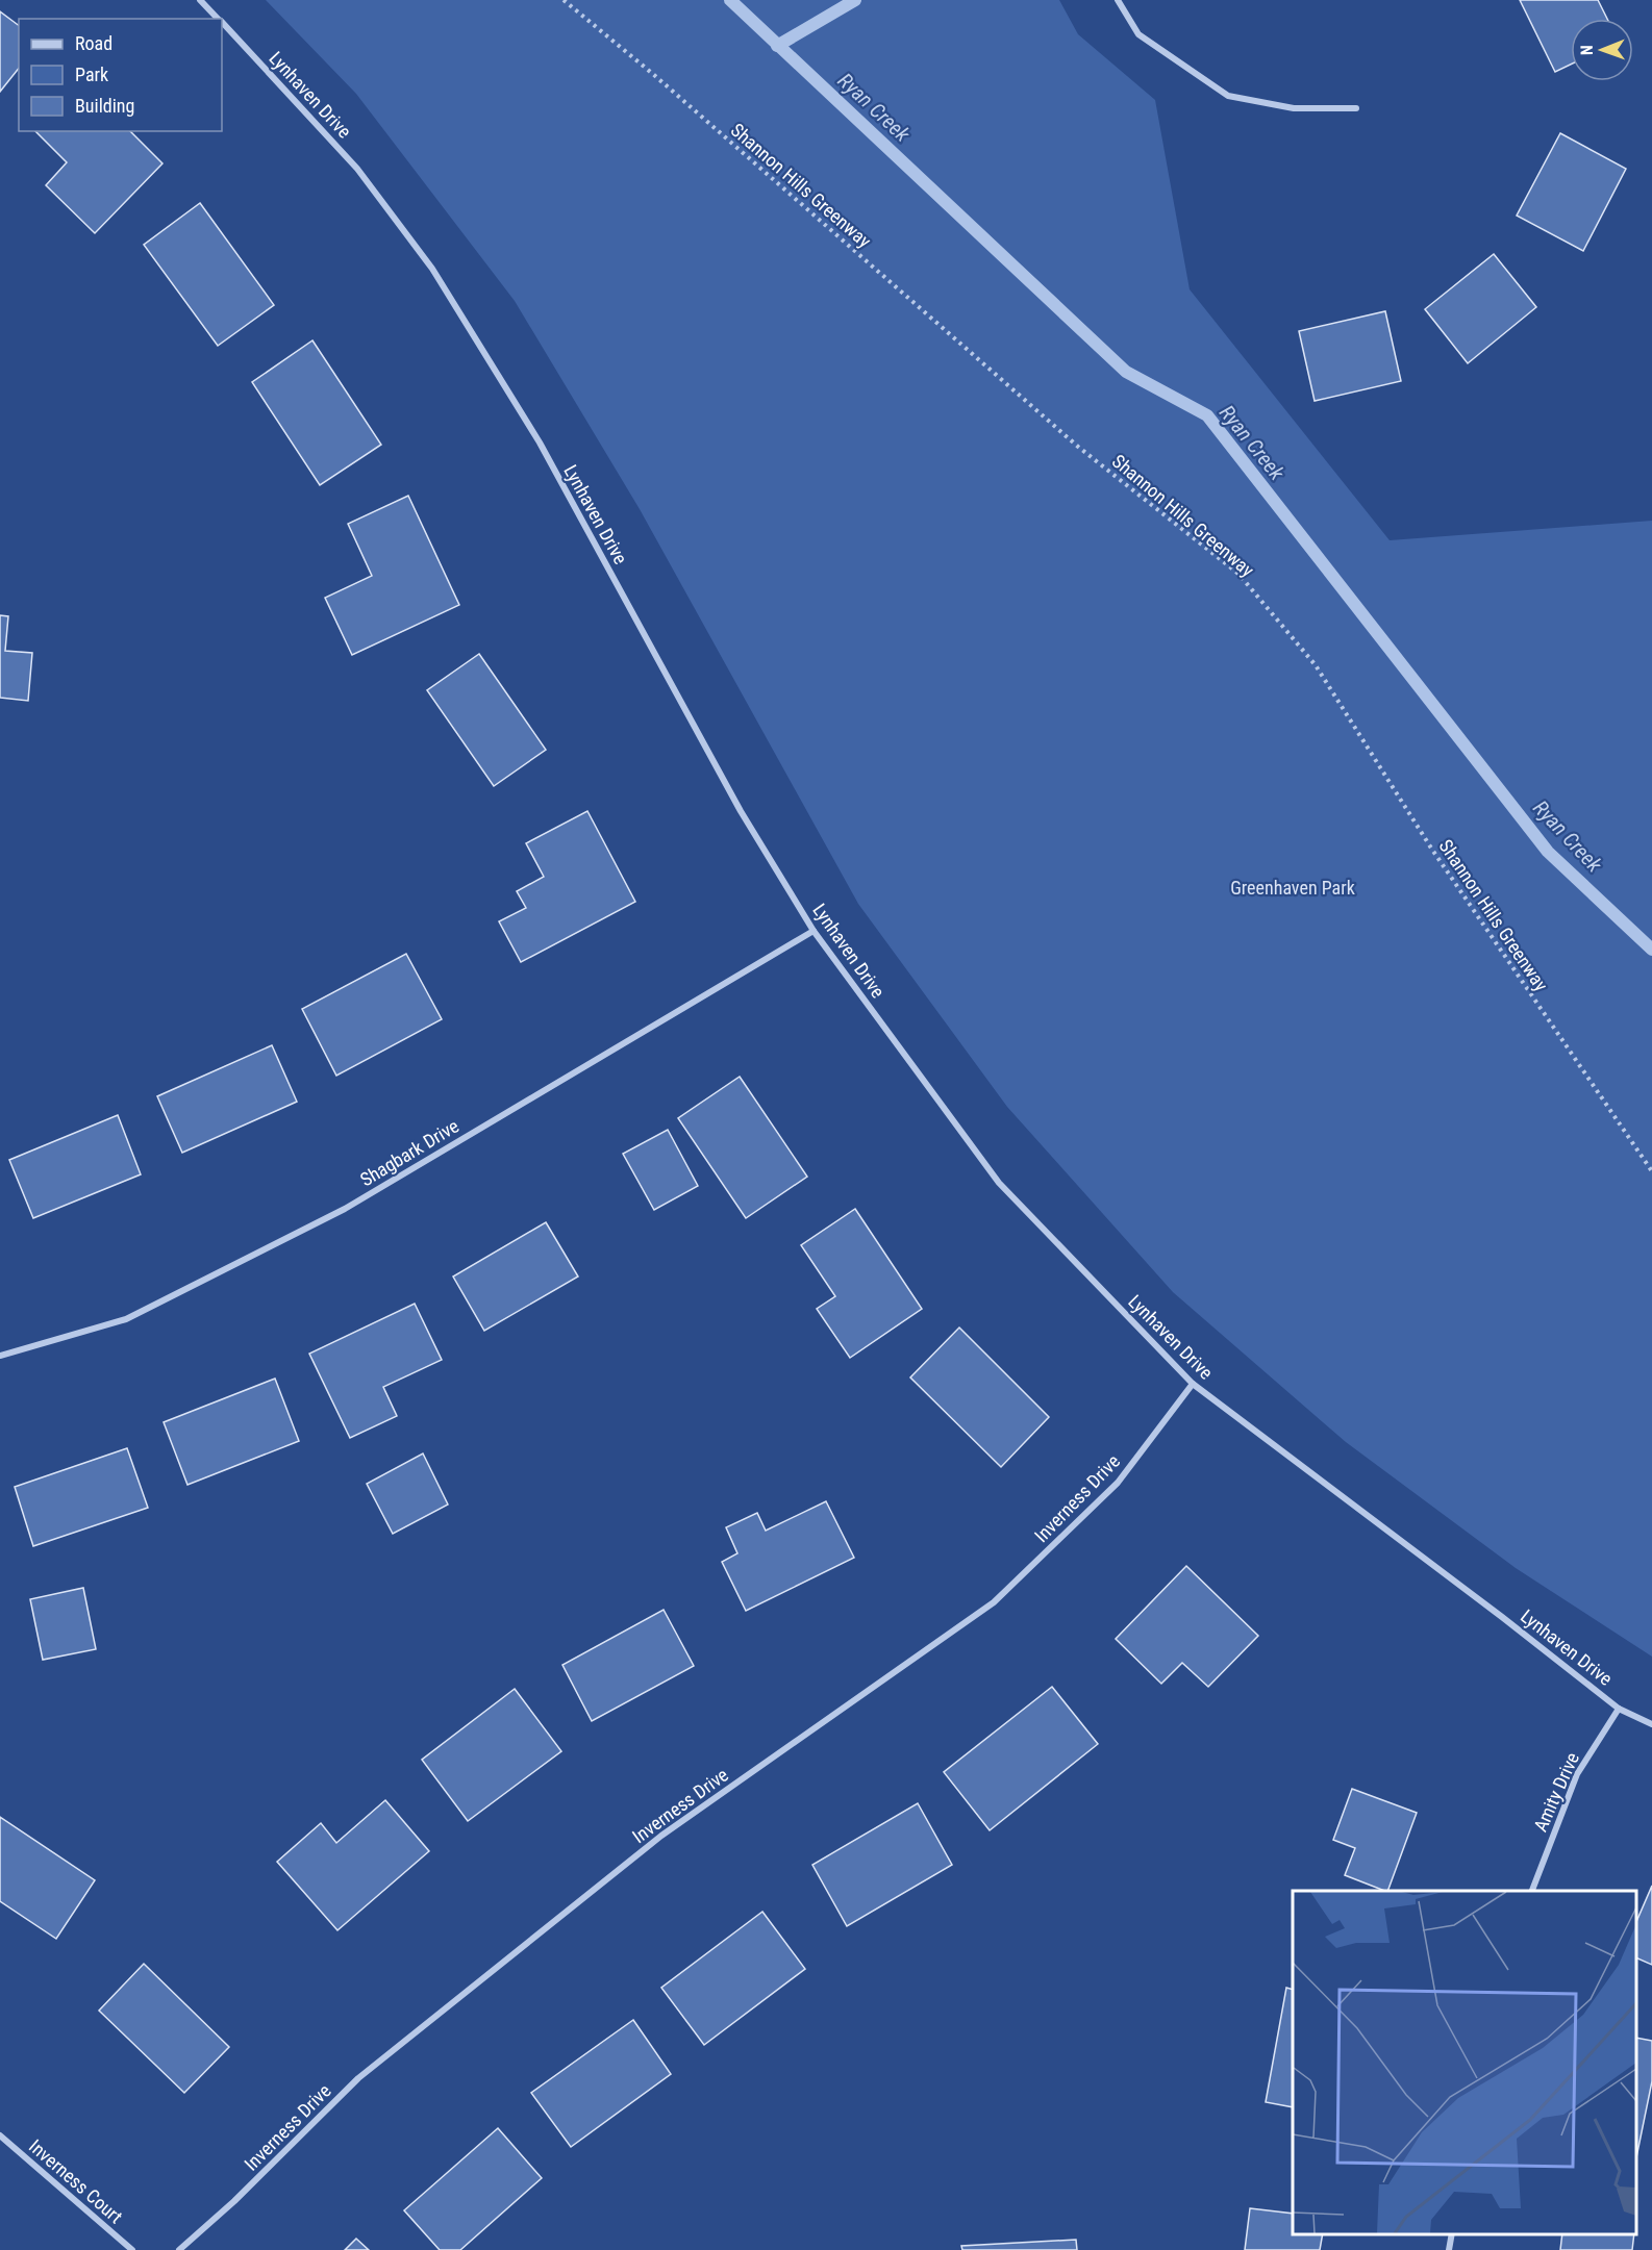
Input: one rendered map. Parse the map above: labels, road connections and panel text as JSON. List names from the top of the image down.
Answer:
{
  "streets": {
    "street": [
      "Lynhaven Drive",
      "Shagbark Drive",
      "Inverness Drive",
      "Amity Drive",
      "Inverness Court"
    ],
    "path": ["Shannon Hills Greenway"]
  },
  "crossings": [
    ["Lynhaven Drive", "Shagbark Drive"],
    ["Lynhaven Drive", "Inverness Drive"],
    ["Lynhaven Drive", "Amity Drive"]
  ],
  "water": ["Ryan Creek"],
  "parks": ["Greenhaven Park"],
  "legend": ["Road", "Park", "Building"],
  "north": "left"
}
